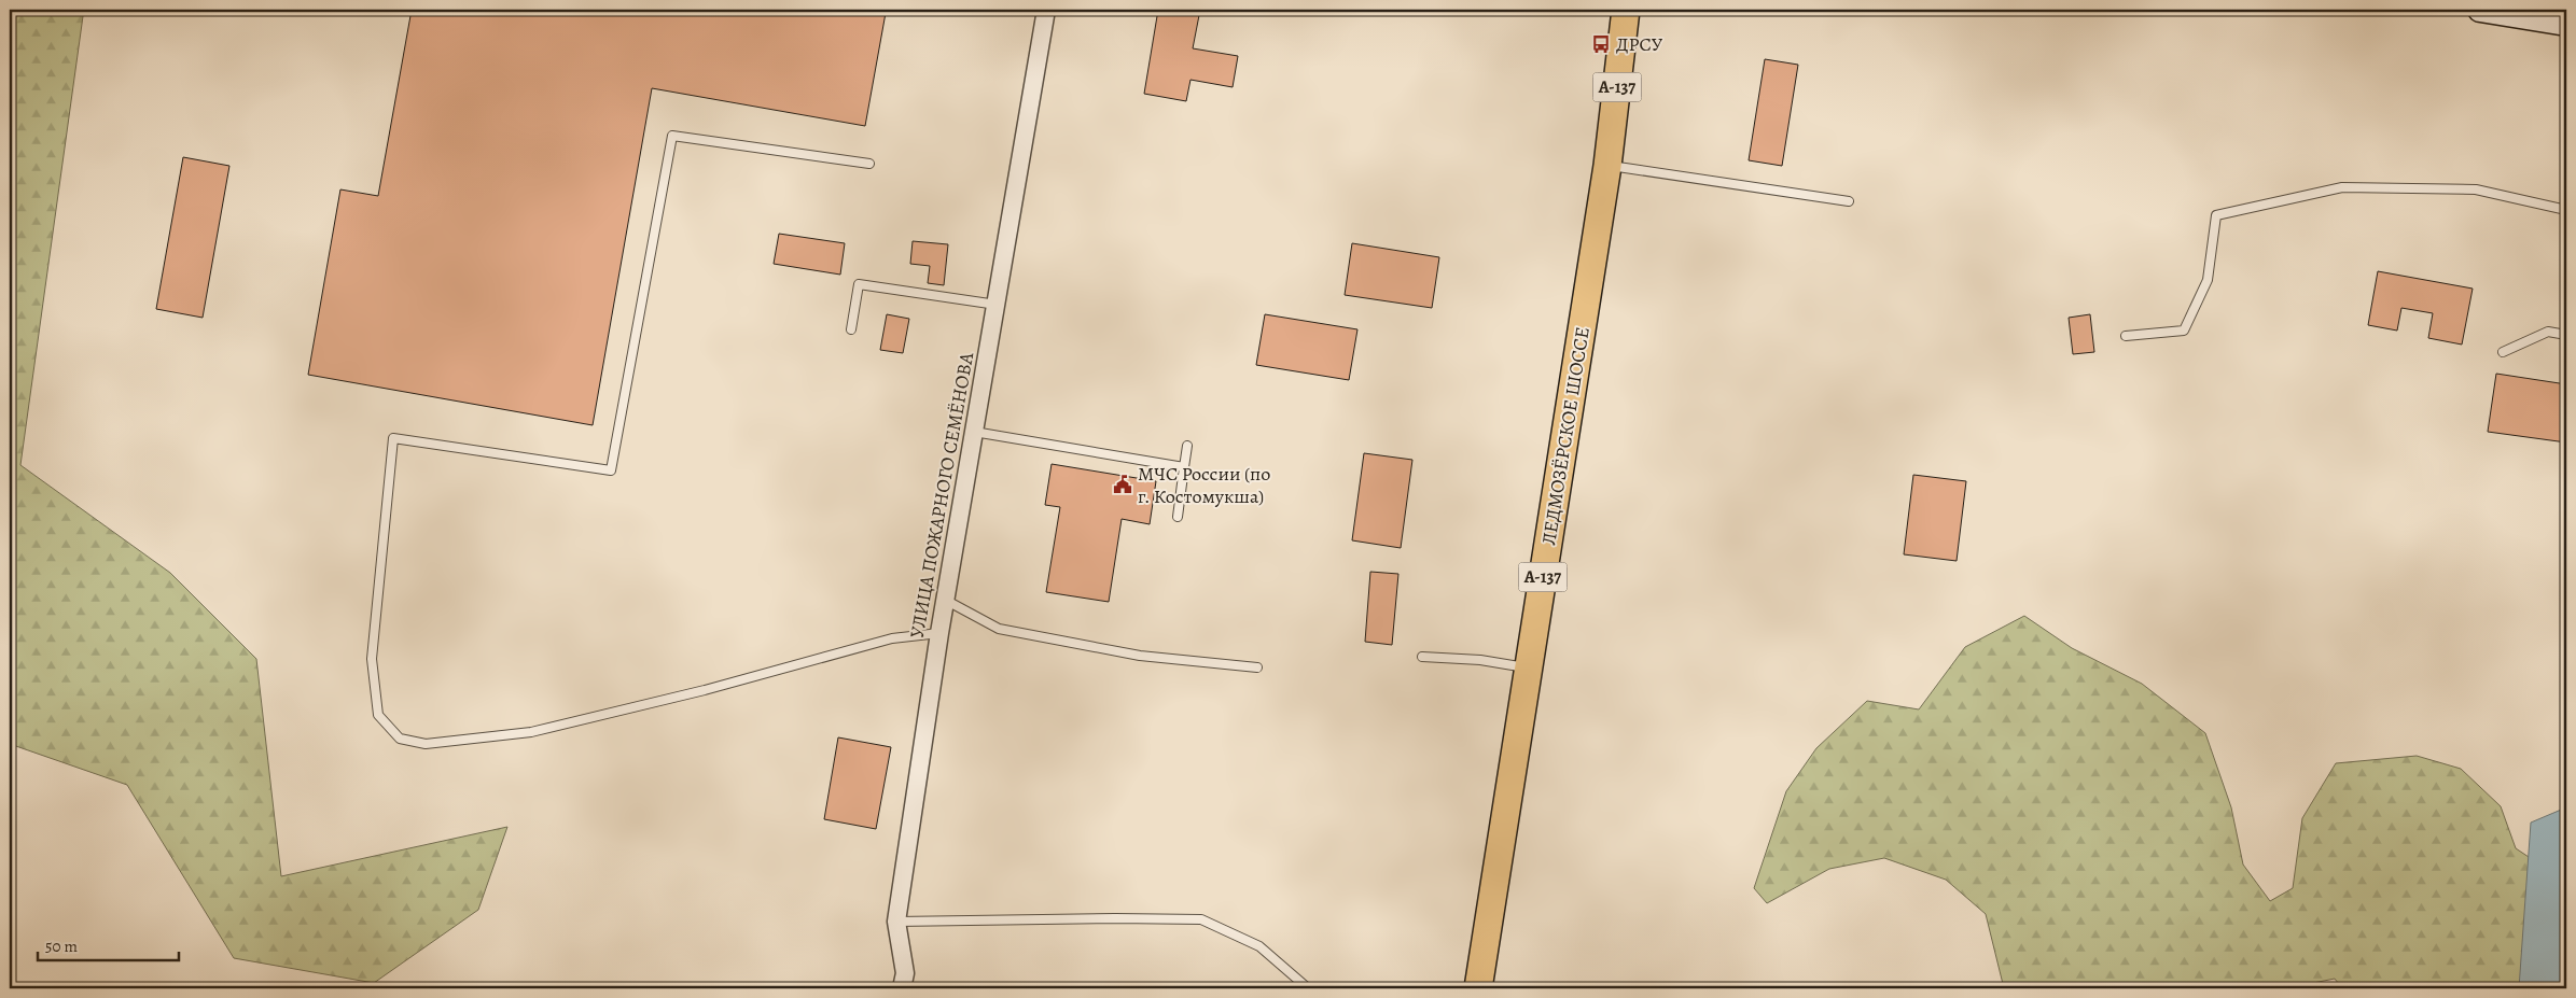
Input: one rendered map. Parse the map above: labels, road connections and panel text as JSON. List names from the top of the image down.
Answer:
{
  "streets": {
    "main road": ["А-137", "ЛЕДМОЗЁРСКОЕ ШОССЕ"],
    "street": ["УЛИЦА ПОЖАРНОГО СЕМЁНОВА"]
  },
  "places": {
    "bus stop": ["ДРСУ"],
    "public building": ["МЧС России (по г. Костомукша)"]
  },
  "scale_bar": "50 m"
}
